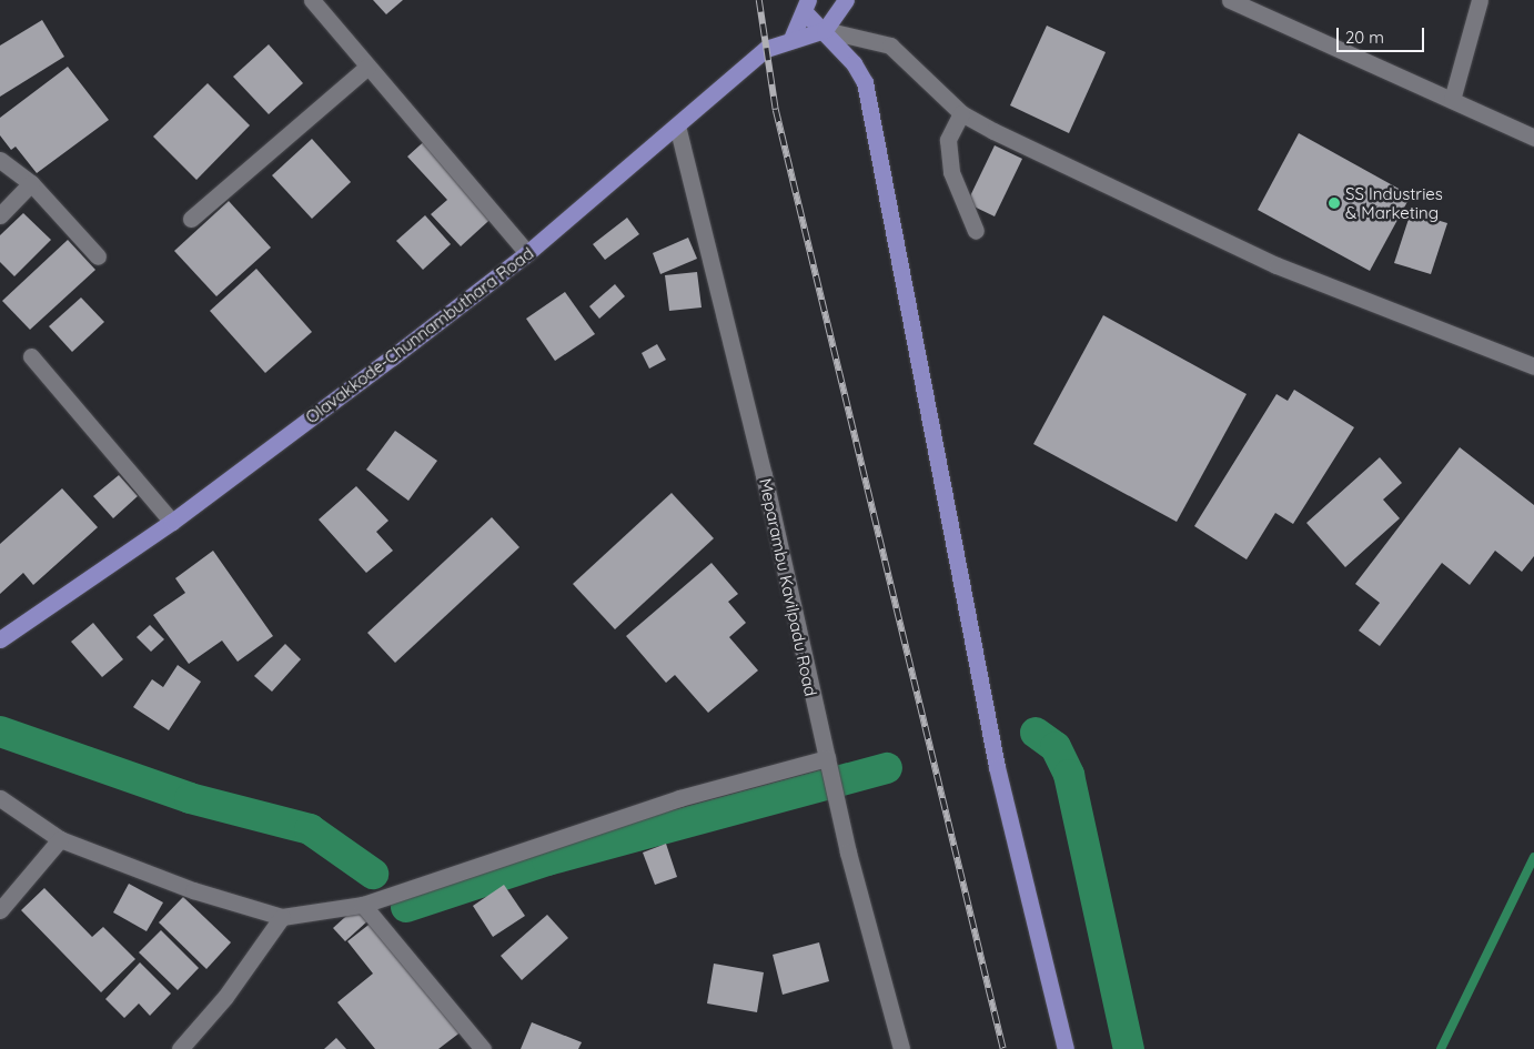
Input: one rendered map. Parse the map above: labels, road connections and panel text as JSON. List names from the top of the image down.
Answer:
{
  "streets": {
    "main road": ["Olavakkode-Chunnambuthara Road"],
    "street": ["Meparambu Kavilpadu Road"]
  },
  "crossings": [
    ["Olavakkode-Chunnambuthara Road", "Meparambu Kavilpadu Road"]
  ],
  "places": ["SS Industries & Marketing"],
  "scale_bar": "20 m"
}
